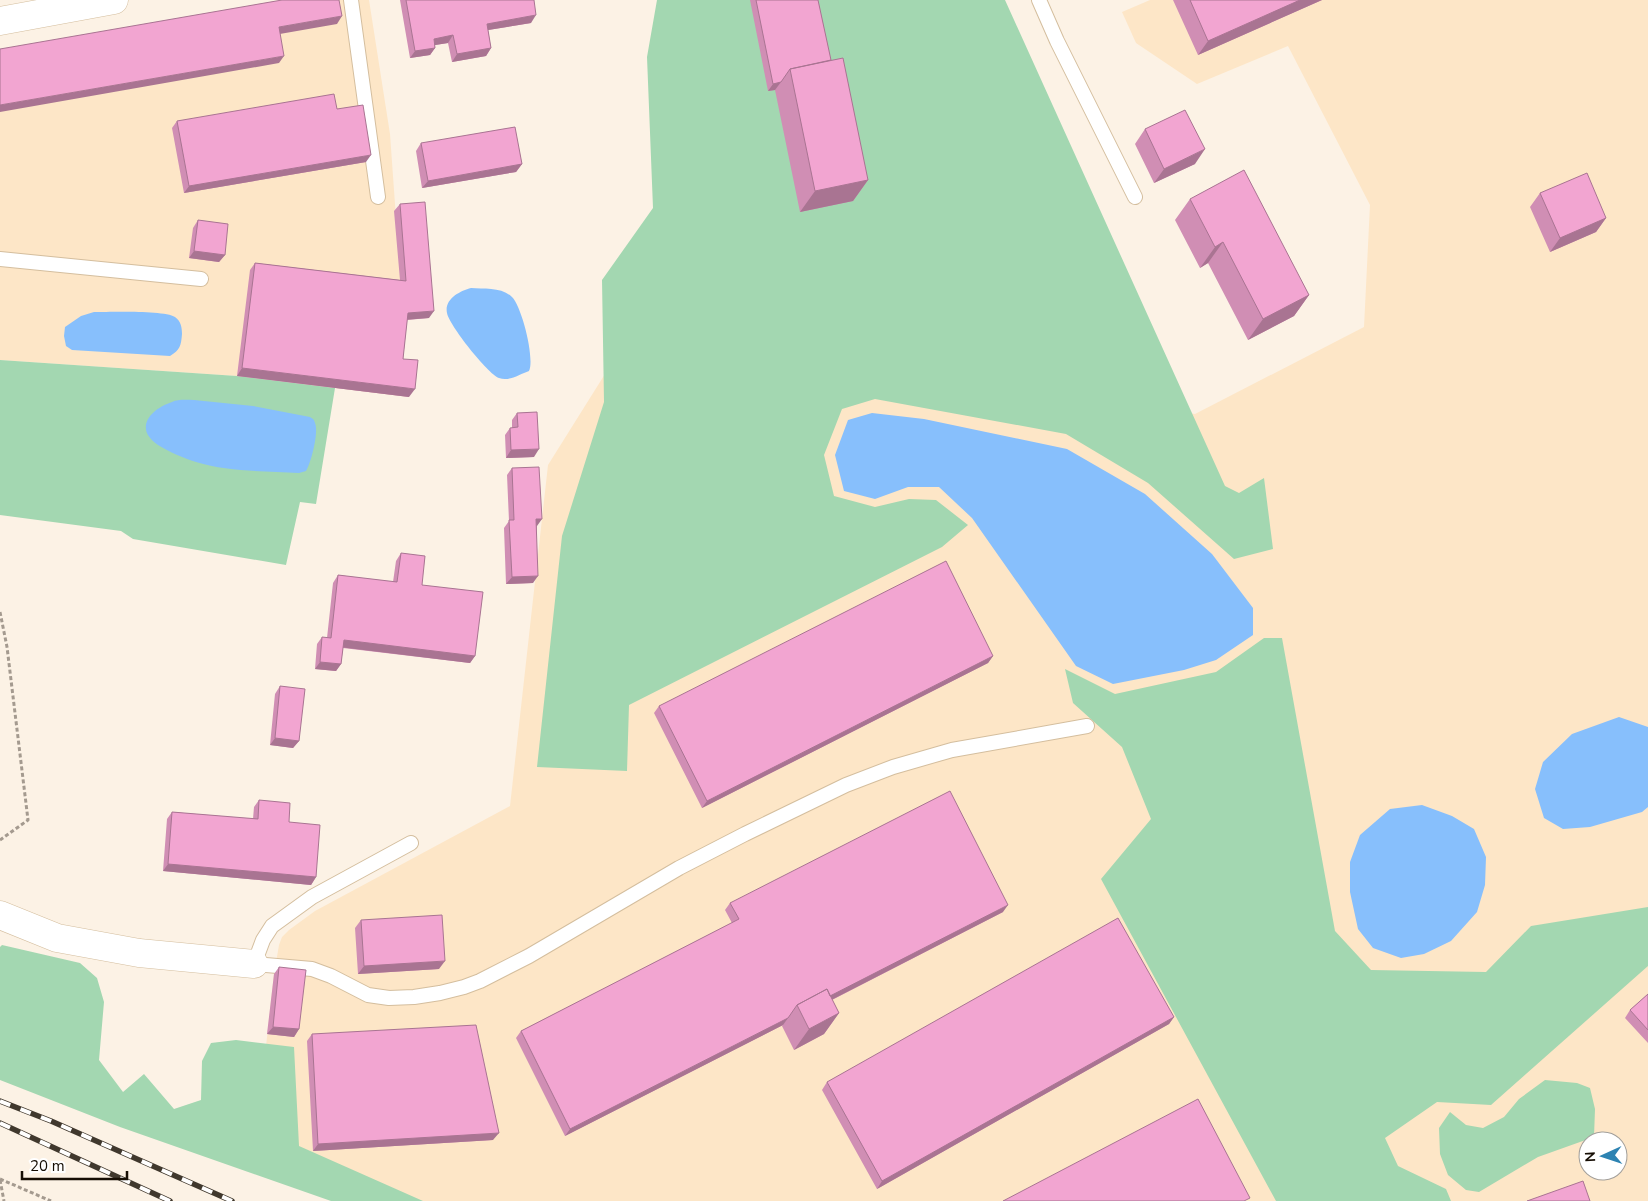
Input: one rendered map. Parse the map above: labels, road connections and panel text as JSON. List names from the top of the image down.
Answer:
{
  "scale_bar": "20 m",
  "north": "left"
}
